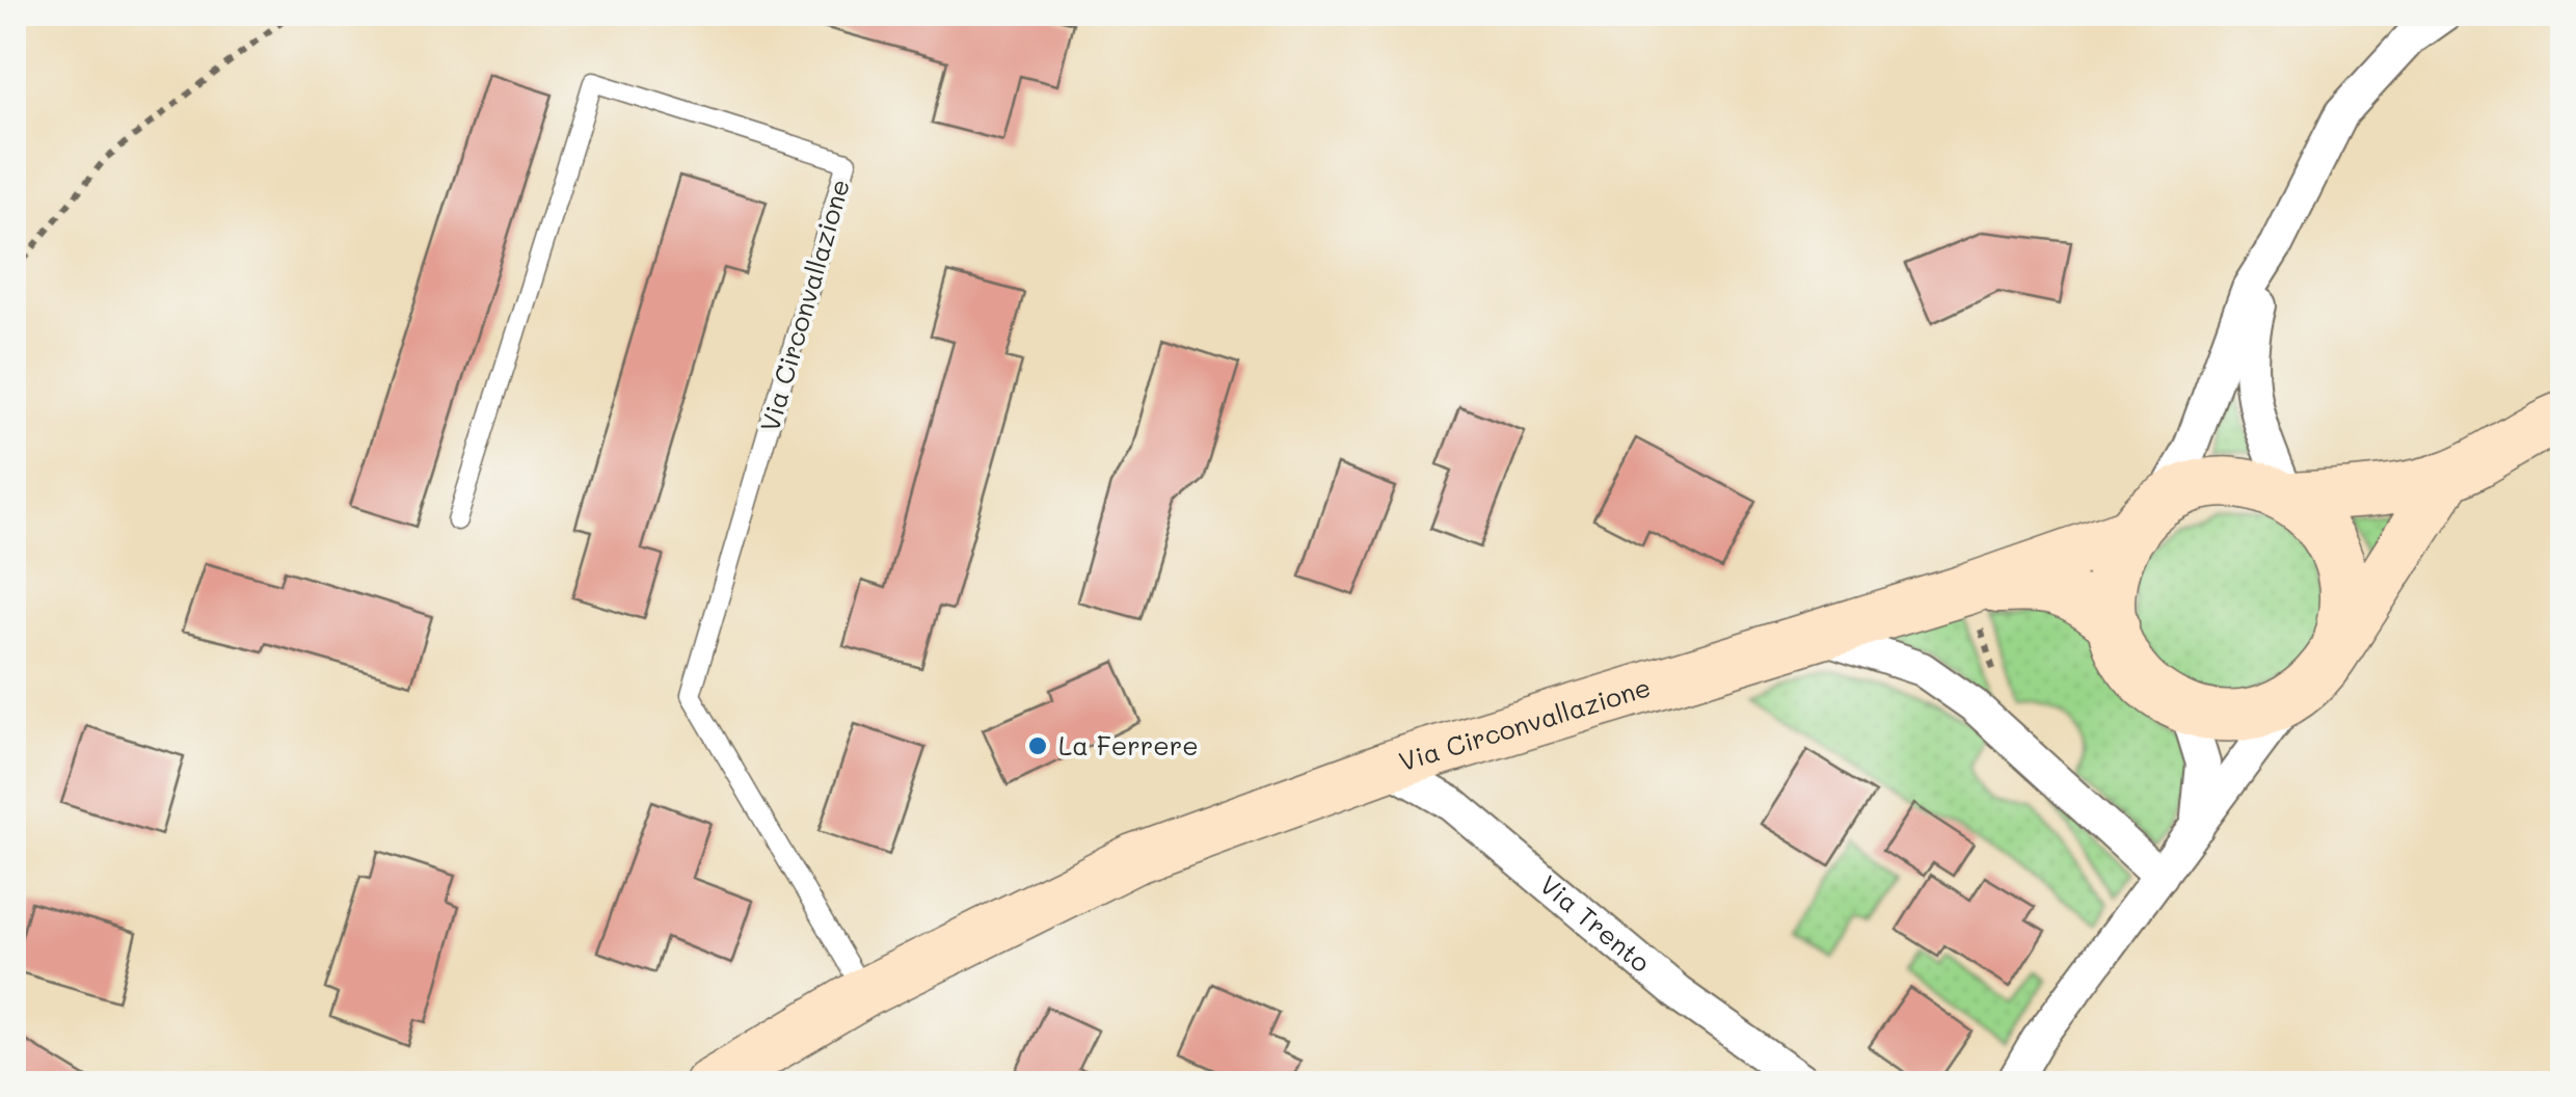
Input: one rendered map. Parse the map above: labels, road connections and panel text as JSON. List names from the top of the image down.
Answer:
{
  "streets": {
    "main road": ["Via Circonvallazione"],
    "street": ["Via Trento"]
  },
  "crossings": [
    ["Via Circonvallazione", "Via Trento"]
  ],
  "places": ["La Ferrere"]
}
